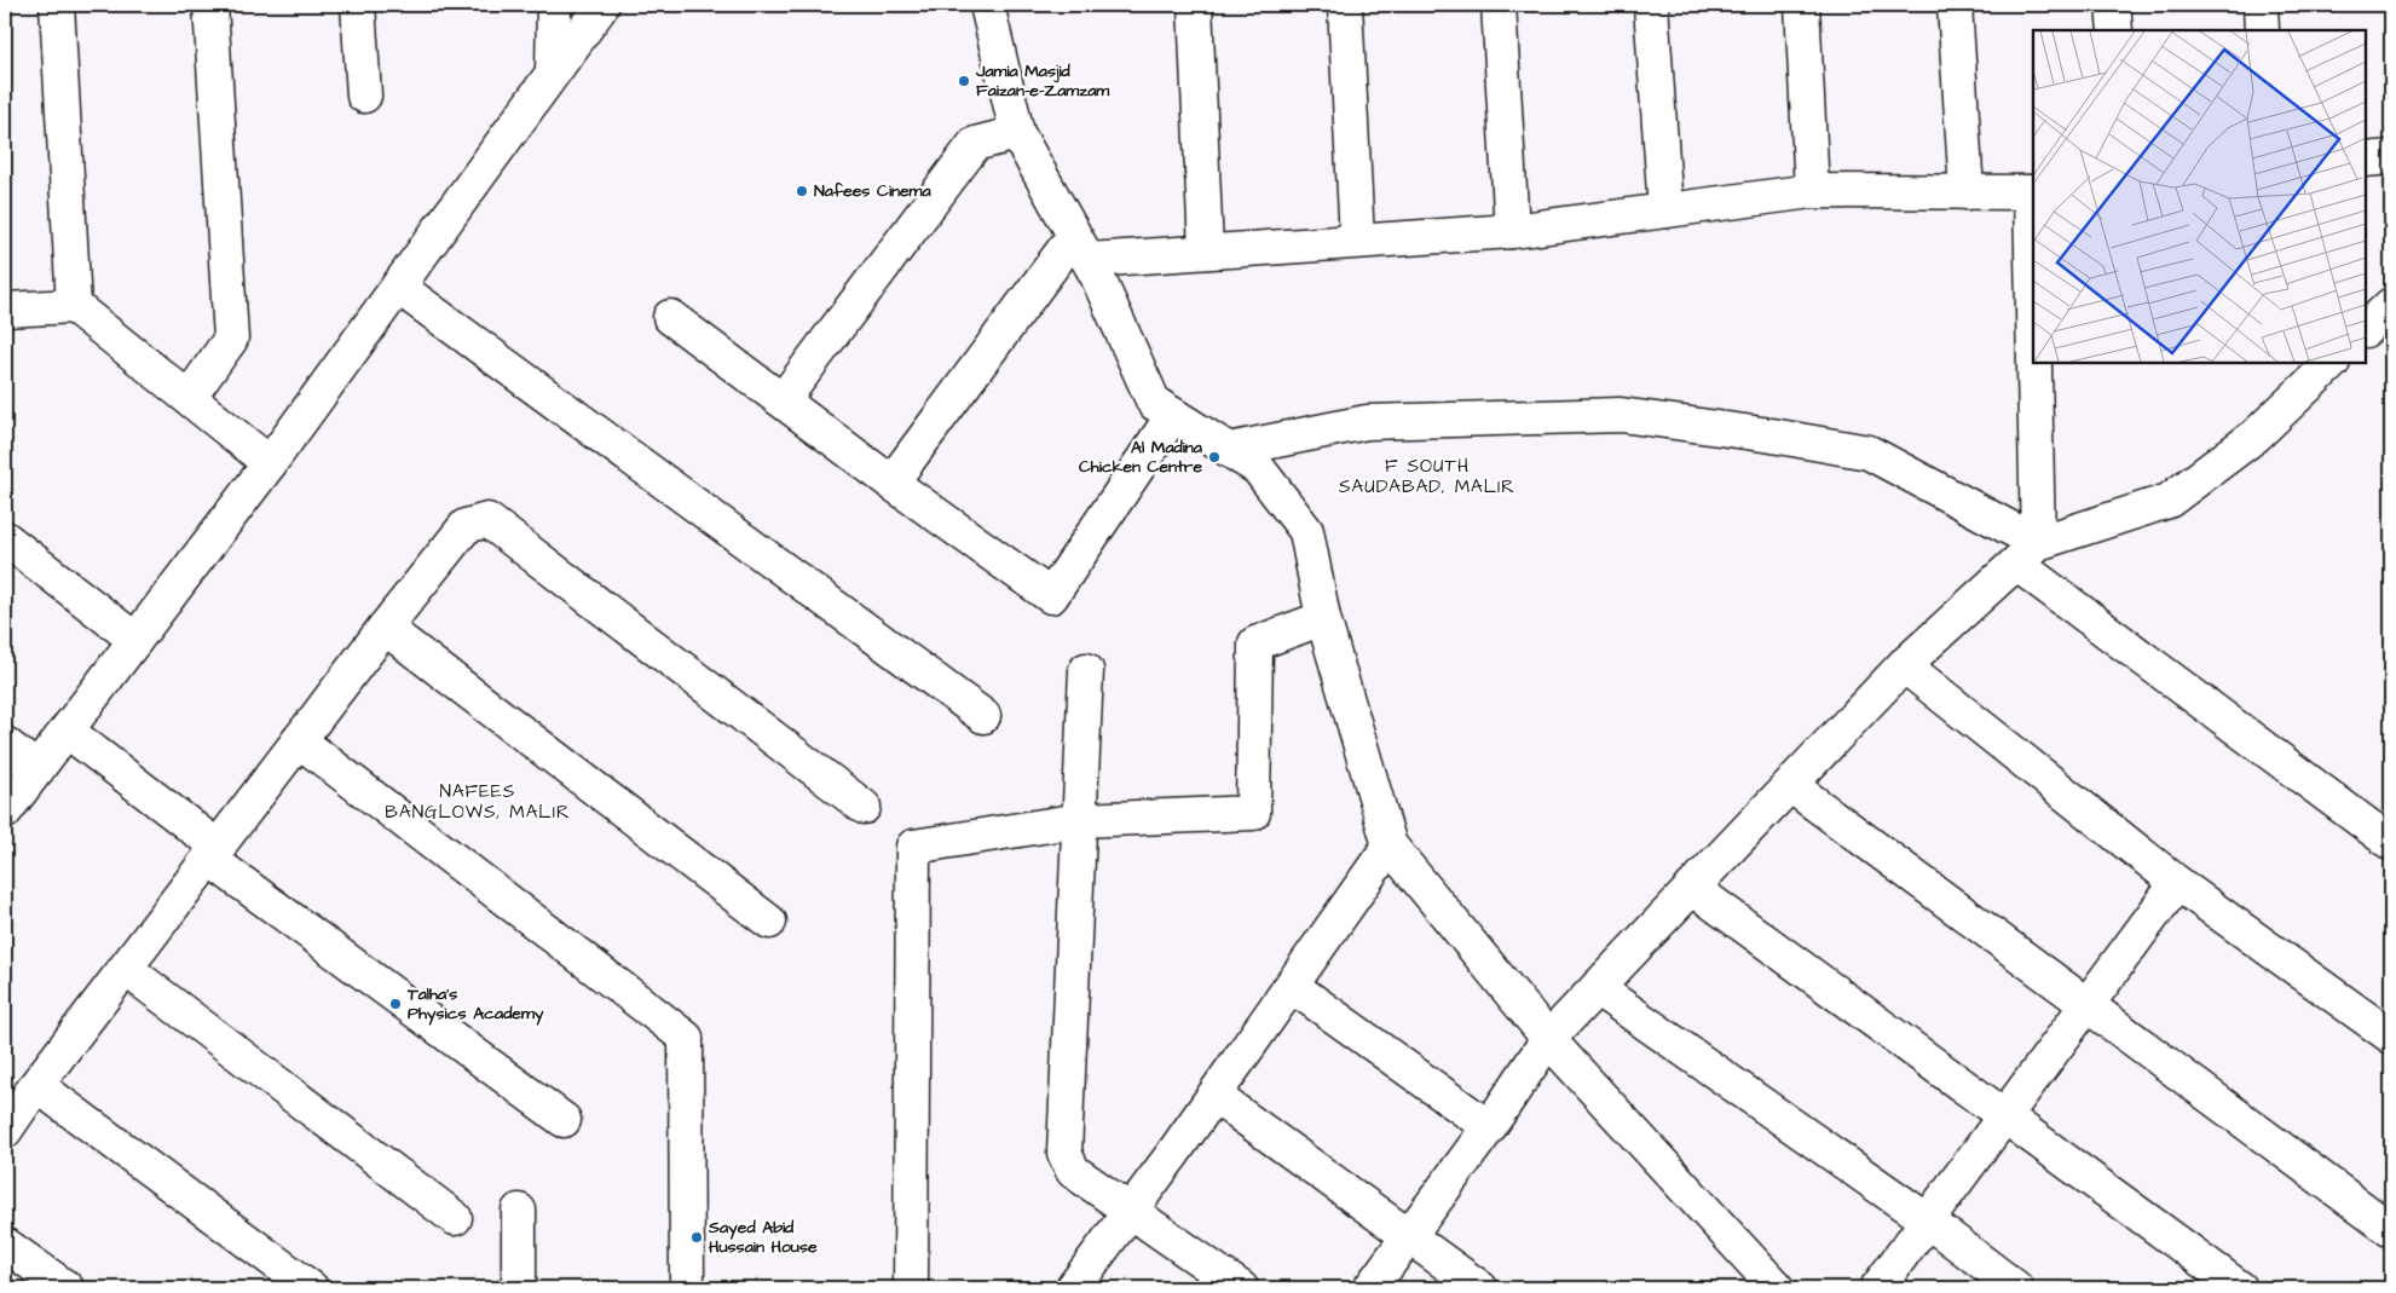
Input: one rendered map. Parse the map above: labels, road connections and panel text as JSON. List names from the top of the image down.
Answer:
{
  "districts": ["F SOUTH SAUDABAD, MALIR", "NAFEES BANGLOWS, MALIR"],
  "places": [
    "Jamia Masjid Faizan-e-Zamzam",
    "Nafees Cinema",
    "Al Madina Chicken Centre",
    "Talha's Physics Academy",
    "Sayed Abid Hussain House"
  ]
}
